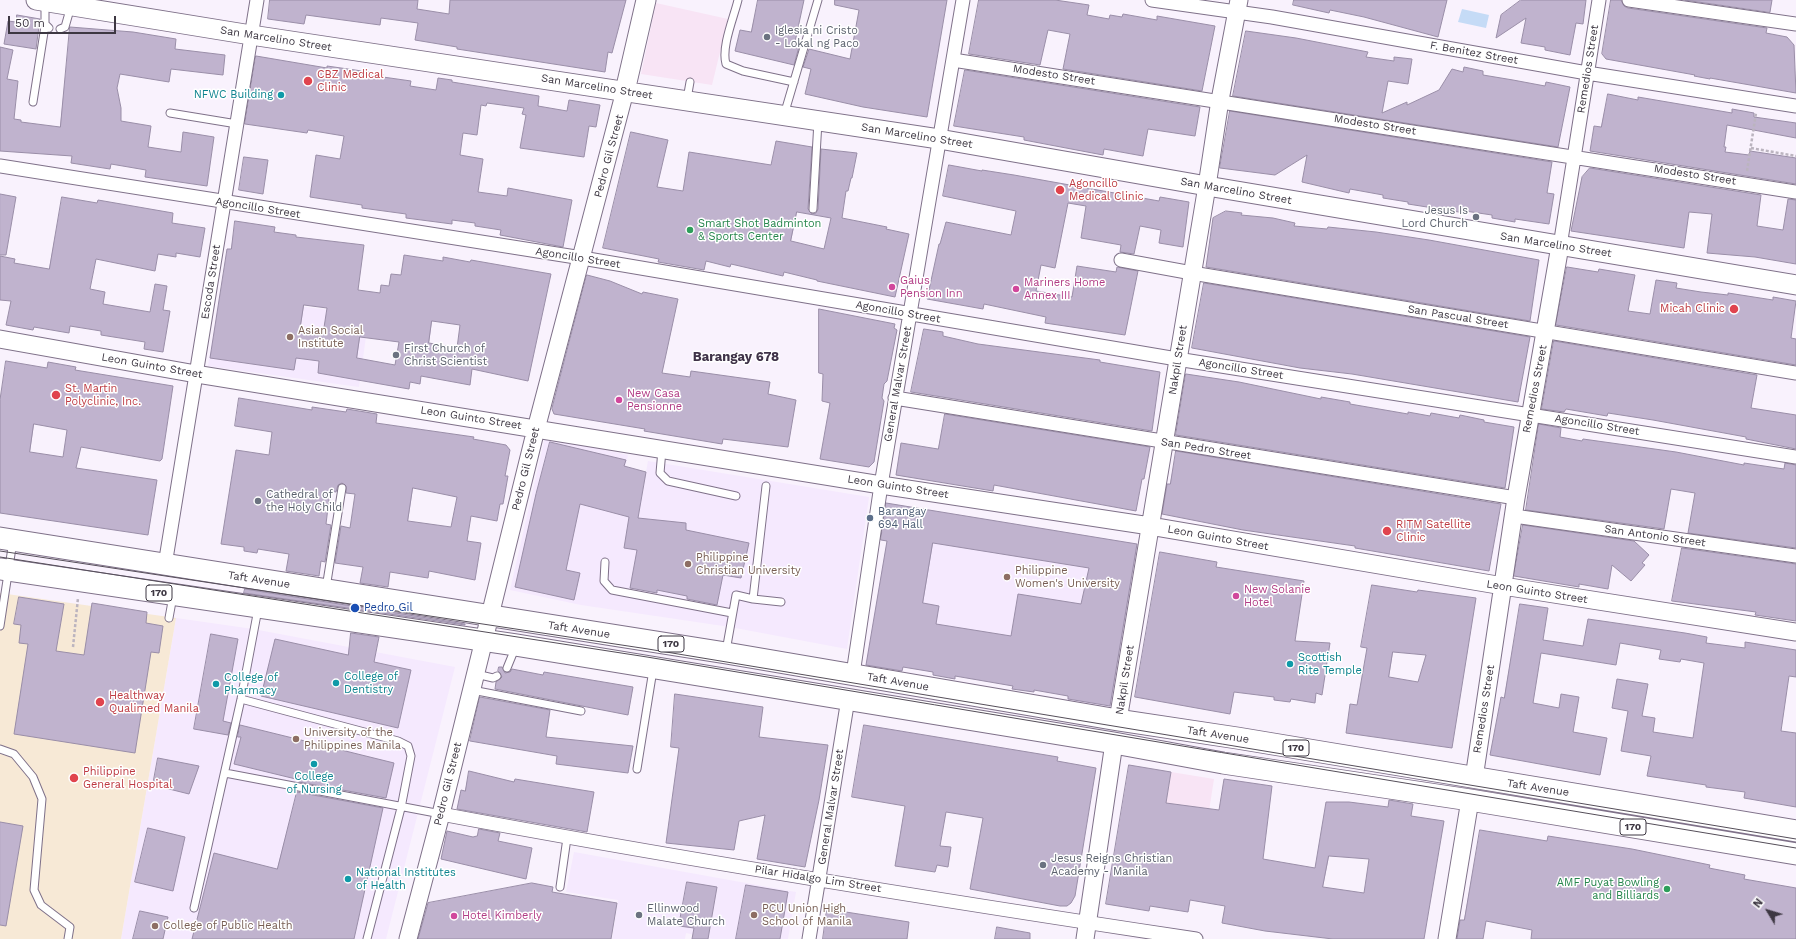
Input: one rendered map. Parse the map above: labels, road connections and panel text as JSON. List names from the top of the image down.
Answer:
{
  "streets": {
    "main road": [
      "San Marcelino Street",
      "Pedro Gil Street",
      "Taft Avenue",
      "170"
    ],
    "street": [
      "F. Benitez Street",
      "Remedios Street",
      "Modesto Street",
      "Agoncillo Street",
      "Escoda Street",
      "San Pascual Street",
      "Nakpil Street",
      "Leon Guinto Street",
      "General Malvar Street",
      "San Pedro Street",
      "San Antonio Street",
      "Pilar Hidalgo Lim Street"
    ]
  },
  "crossings": [
    ["San Marcelino Street", "Remedios Street"],
    ["San Marcelino Street", "Pedro Gil Street"],
    ["San Marcelino Street", "Escoda Street"],
    ["San Marcelino Street", "Nakpil Street"],
    ["San Marcelino Street", "General Malvar Street"],
    ["F. Benitez Street", "Remedios Street"],
    ["F. Benitez Street", "Nakpil Street"],
    ["Remedios Street", "Modesto Street"],
    ["Remedios Street", "Agoncillo Street"],
    ["Remedios Street", "San Pascual Street"],
    ["Remedios Street", "Leon Guinto Street"],
    ["Remedios Street", "San Pedro Street"],
    ["Remedios Street", "San Antonio Street"],
    ["Remedios Street", "Taft Avenue"],
    ["Modesto Street", "Nakpil Street"],
    ["Modesto Street", "General Malvar Street"],
    ["Pedro Gil Street", "Agoncillo Street"],
    ["Pedro Gil Street", "Leon Guinto Street"],
    ["Pedro Gil Street", "Taft Avenue"],
    ["Pedro Gil Street", "Pilar Hidalgo Lim Street"],
    ["Agoncillo Street", "Escoda Street"],
    ["Agoncillo Street", "Nakpil Street"],
    ["Agoncillo Street", "General Malvar Street"],
    ["Escoda Street", "Leon Guinto Street"],
    ["Escoda Street", "Taft Avenue"],
    ["San Pascual Street", "Nakpil Street"],
    ["Nakpil Street", "Leon Guinto Street"],
    ["Nakpil Street", "San Pedro Street"],
    ["Nakpil Street", "Taft Avenue"],
    ["Leon Guinto Street", "General Malvar Street"],
    ["General Malvar Street", "San Pedro Street"],
    ["General Malvar Street", "Taft Avenue"],
    ["General Malvar Street", "Pilar Hidalgo Lim Street"]
  ],
  "districts": ["Barangay 678"],
  "places": [
    "Iglesia ni Cristo - Lokal ng Paco",
    "CBZ Medical Clinic",
    "NFWC Building",
    "Agoncillo Medical Clinic",
    "Jesus Is Lord Church",
    "Smart Shot Badminton & Sports Center",
    "Gaius Pension Inn",
    "Mariners Home Annex III",
    "Micah Clinic",
    "Asian Social Institute",
    "First Church of Christ Scientist",
    "St. Martin Polyclinic, Inc.",
    "New Casa Pensionne",
    "Cathedral of the Holy Child",
    "Barangay 694 Hall",
    "RITM Satellite Clinic",
    "Philippine Christian University",
    "Philippine Women's University",
    "New Solanie Hotel",
    "Pedro Gil",
    "Scottish Rite Temple",
    "College of Dentistry",
    "College of Pharmacy",
    "Healthway Qualimed Manila",
    "University of the Philippines Manila",
    "College of Nursing",
    "Philippine General Hospital",
    "Jesus Reigns Christian Academy - Manila",
    "National Institutes of Health",
    "AMF Puyat Bowling and Billiards",
    "Ellinwood Malate Church",
    "PCU Union High School of Manila",
    "Hotel Kimberly",
    "College of Public Health"
  ],
  "scale_bar": "50 m",
  "north": "top left"
}
